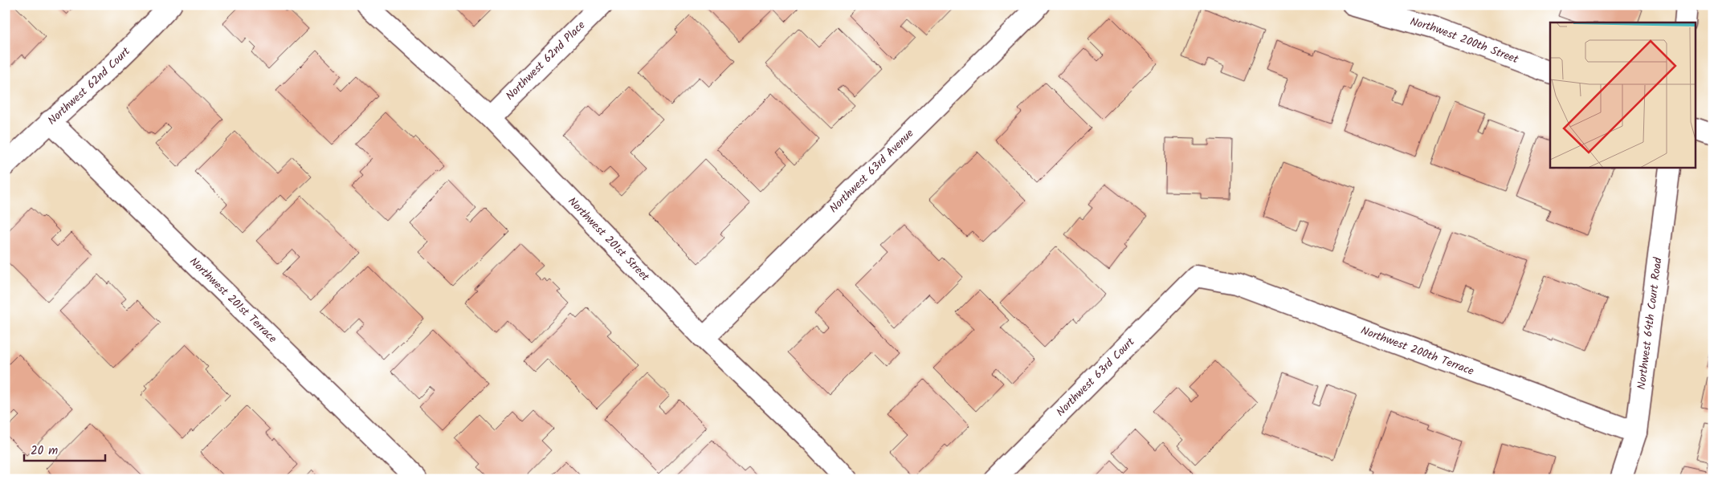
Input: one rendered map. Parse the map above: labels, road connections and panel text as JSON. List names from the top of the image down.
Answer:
{
  "streets": {
    "street": [
      "Northwest 200th Street",
      "Northwest 62nd Place",
      "Northwest 62nd Court",
      "Northwest 63rd Avenue",
      "Northwest 201st Street",
      "Northwest 201st Terrace",
      "Northwest 64th Court Road",
      "Northwest 200th Terrace",
      "Northwest 63rd Court"
    ]
  },
  "crossings": [
    ["Northwest 62nd Place", "Northwest 201st Street"],
    ["Northwest 62nd Court", "Northwest 201st Terrace"],
    ["Northwest 63rd Avenue", "Northwest 201st Street"],
    ["Northwest 64th Court Road", "Northwest 200th Terrace"],
    ["Northwest 200th Terrace", "Northwest 63rd Court"]
  ],
  "scale_bar": "20 m"
}
